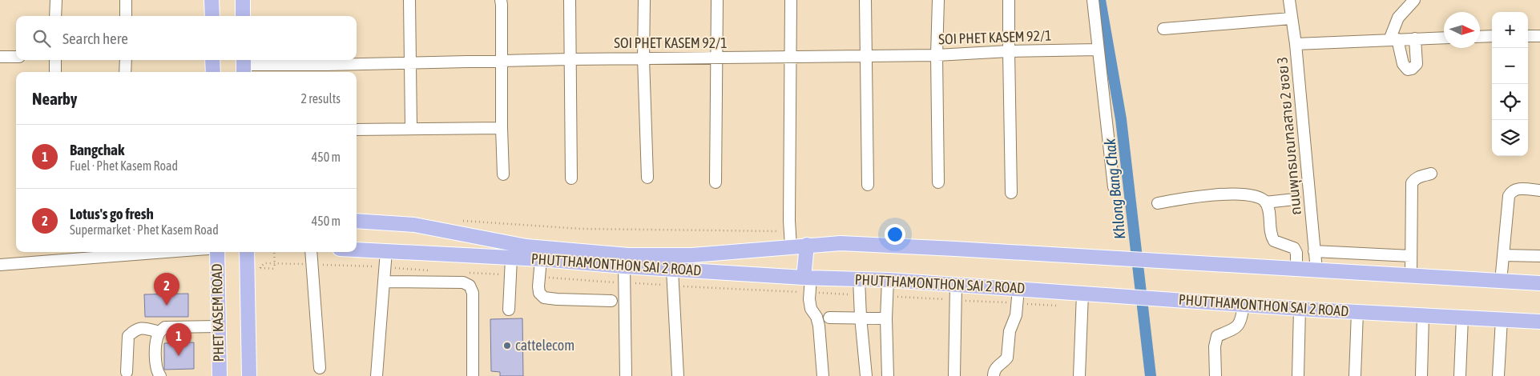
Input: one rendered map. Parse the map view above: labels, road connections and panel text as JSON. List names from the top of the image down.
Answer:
{
  "streets": {
    "main road": ["PHUTTHAMONTHON SAI 2 ROAD", "PHET KASEM ROAD"],
    "street": ["SOI PHET KASEM 92/1", "ถนนพุทธมณฑลสาย 2 ซอย 3"]
  },
  "crossings": [
    ["ถนนพุทธมณฑลสาย 2 ซอย 3", "PHUTTHAMONTHON SAI 2 ROAD"]
  ],
  "water": ["Khlong Bang Chak"],
  "places": ["cattelecom"],
  "north": "right",
  "page": {
    "map_buttons": ["+", "−"],
    "search": "Search here",
    "heading": ["Nearby", "2 results"],
    "list": [
      {
        "mark": "1",
        "name": "Bangchak",
        "note": "Fuel · Phet Kasem Road",
        "value": "450 m"
      },
      {
        "mark": "2",
        "name": "Lotus's go fresh",
        "note": "Supermarket · Phet Kasem Road",
        "value": "450 m"
      }
    ],
    "pins": ["2", "1"]
  }
}
